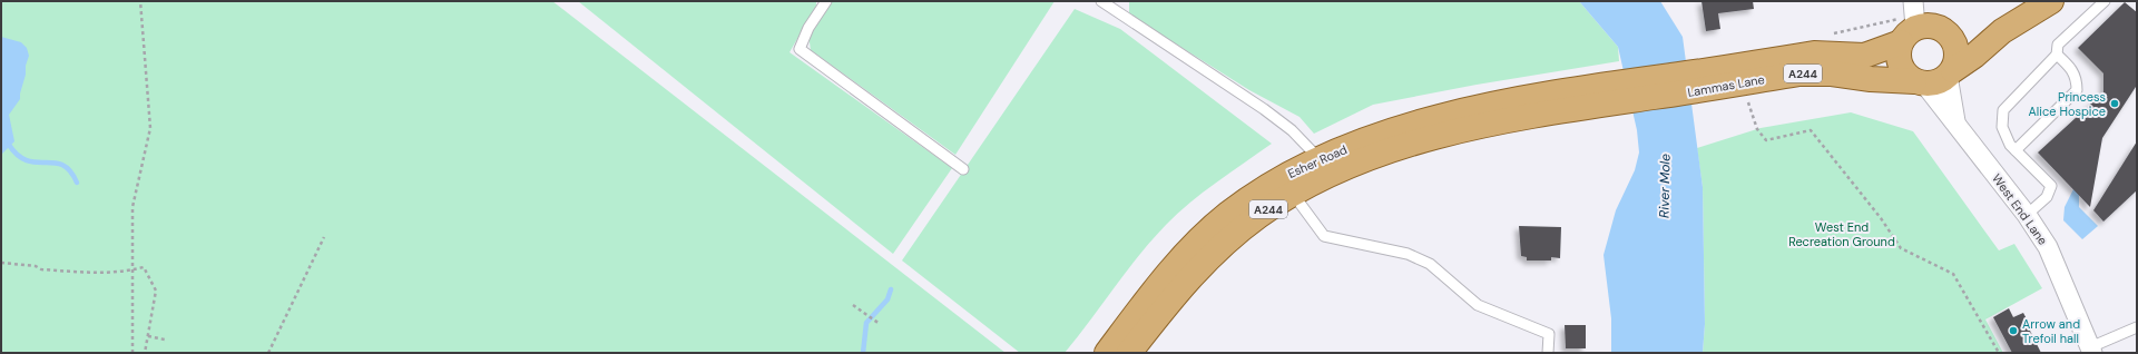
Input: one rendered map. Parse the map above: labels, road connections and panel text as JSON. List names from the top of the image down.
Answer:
{
  "streets": {
    "main road": ["A244", "Lammas Lane", "Esher Road"],
    "street": ["West End Lane"]
  },
  "crossings": [
    ["Lammas Lane", "Esher Road"],
    ["Lammas Lane", "West End Lane"]
  ],
  "water": ["River Mole"],
  "parks": ["West End Recreation Ground"],
  "places": ["Princess Alice Hospice", "Arrow and Trefoil hall"]
}
